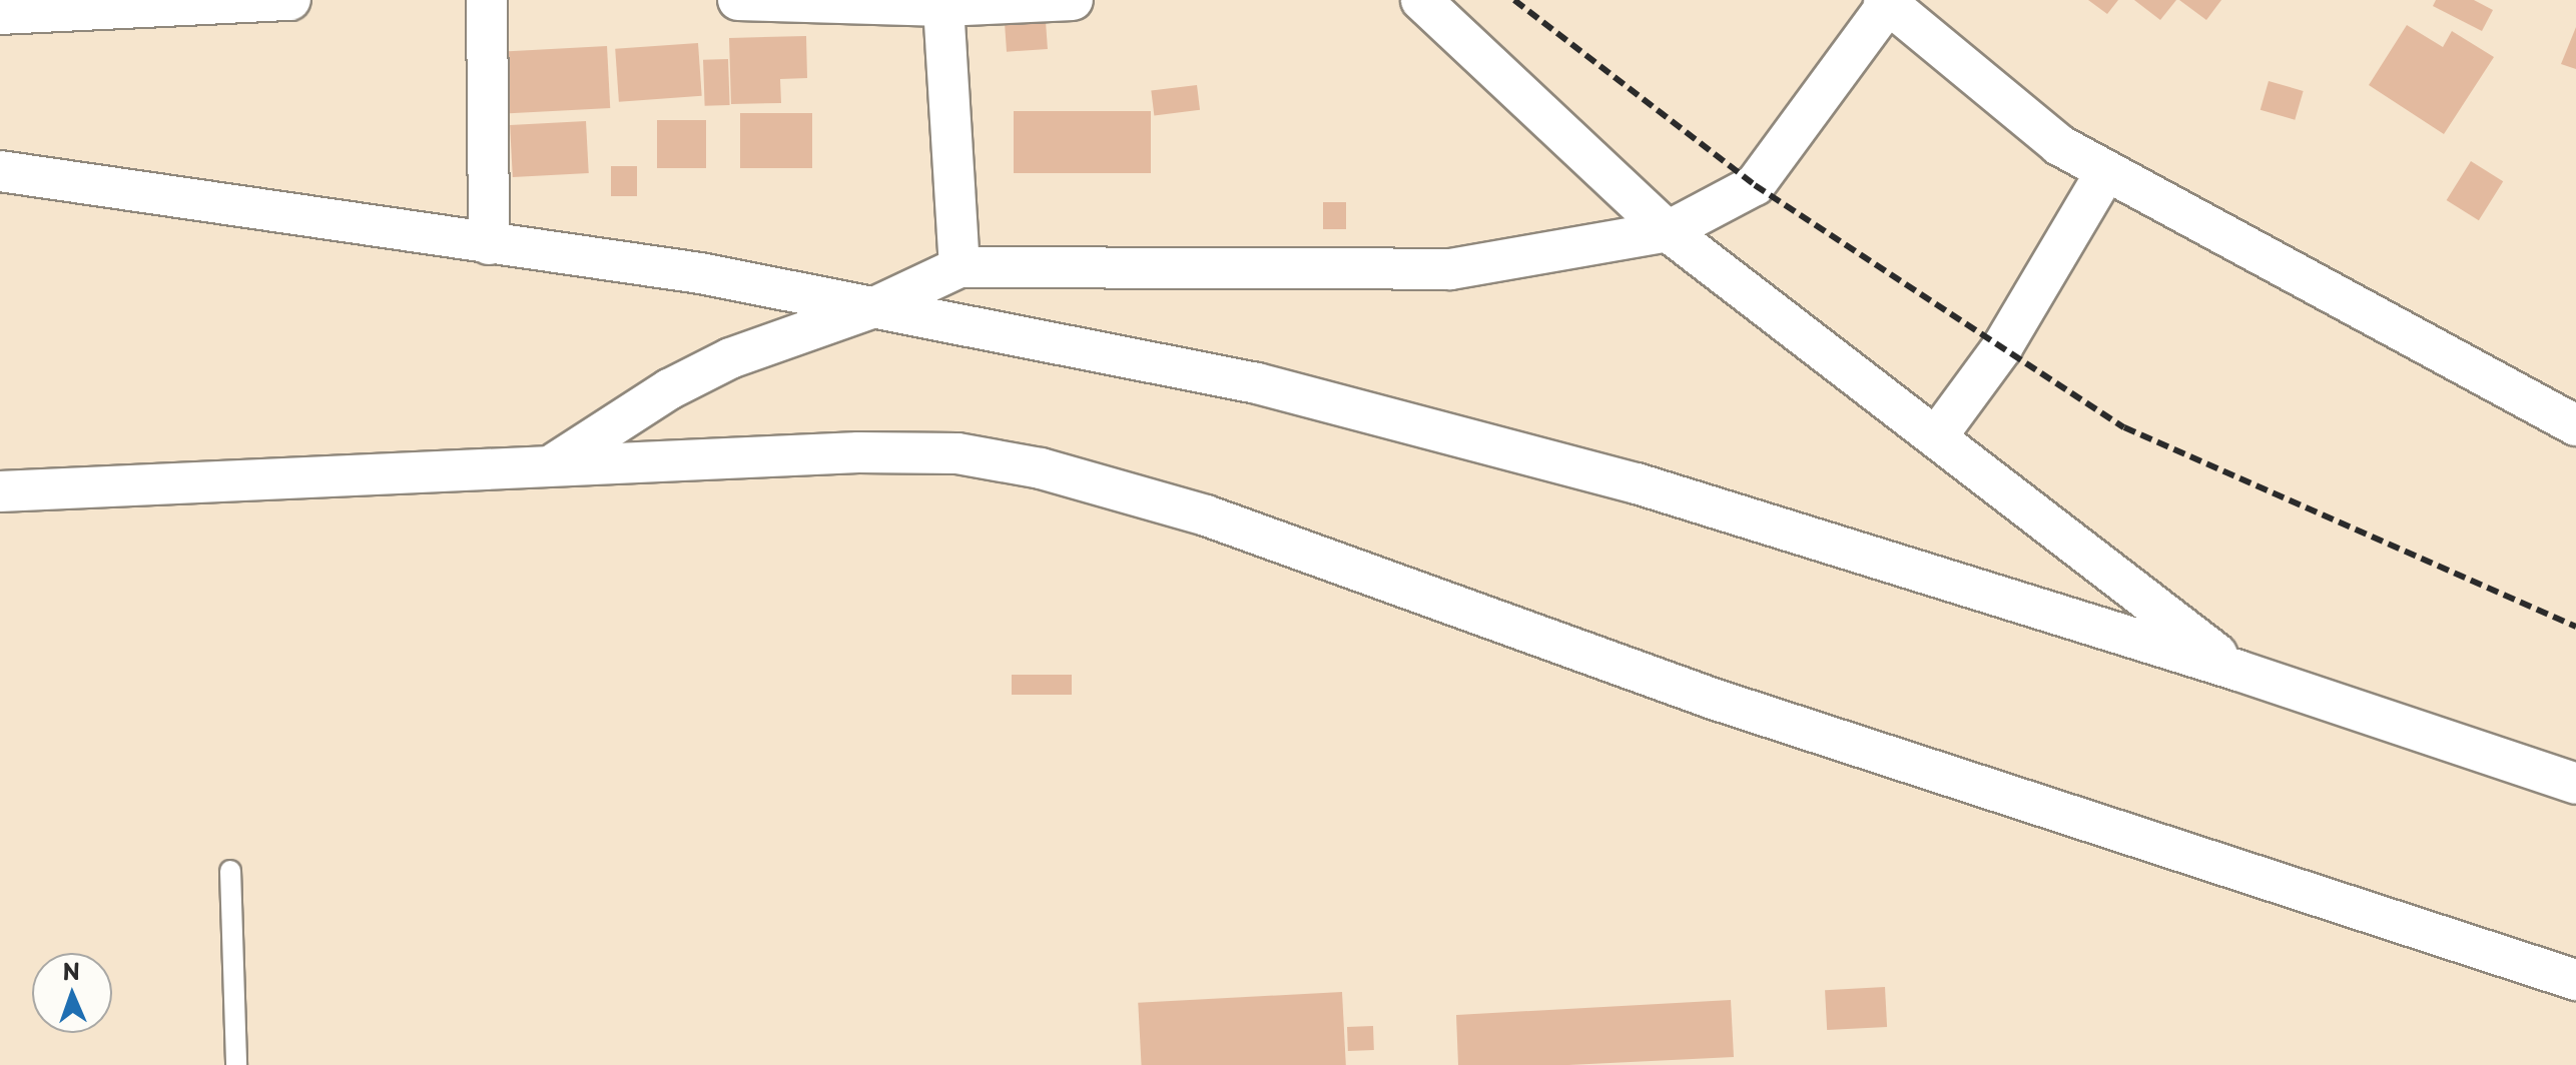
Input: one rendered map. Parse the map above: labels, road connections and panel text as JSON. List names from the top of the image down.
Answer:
{
  "north": "top"
}
